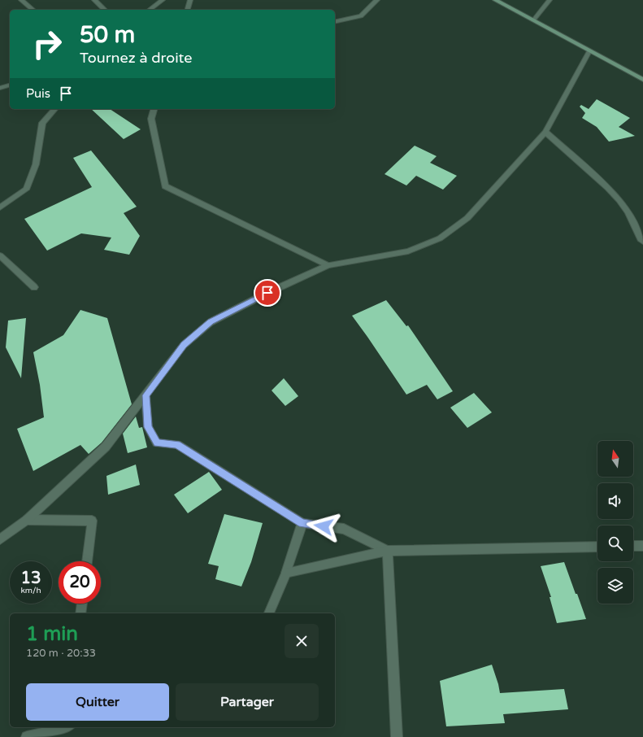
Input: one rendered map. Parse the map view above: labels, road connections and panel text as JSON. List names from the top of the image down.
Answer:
{
  "north": "top",
  "page": {
    "turn": ["50 m", "Tournez à droite"],
    "then": "Puis",
    "speed": "13 km/h",
    "limit": "20",
    "heading": ["1 min", "120 m · 20:33"],
    "buttons": ["Quitter", "Partager"]
  }
}
